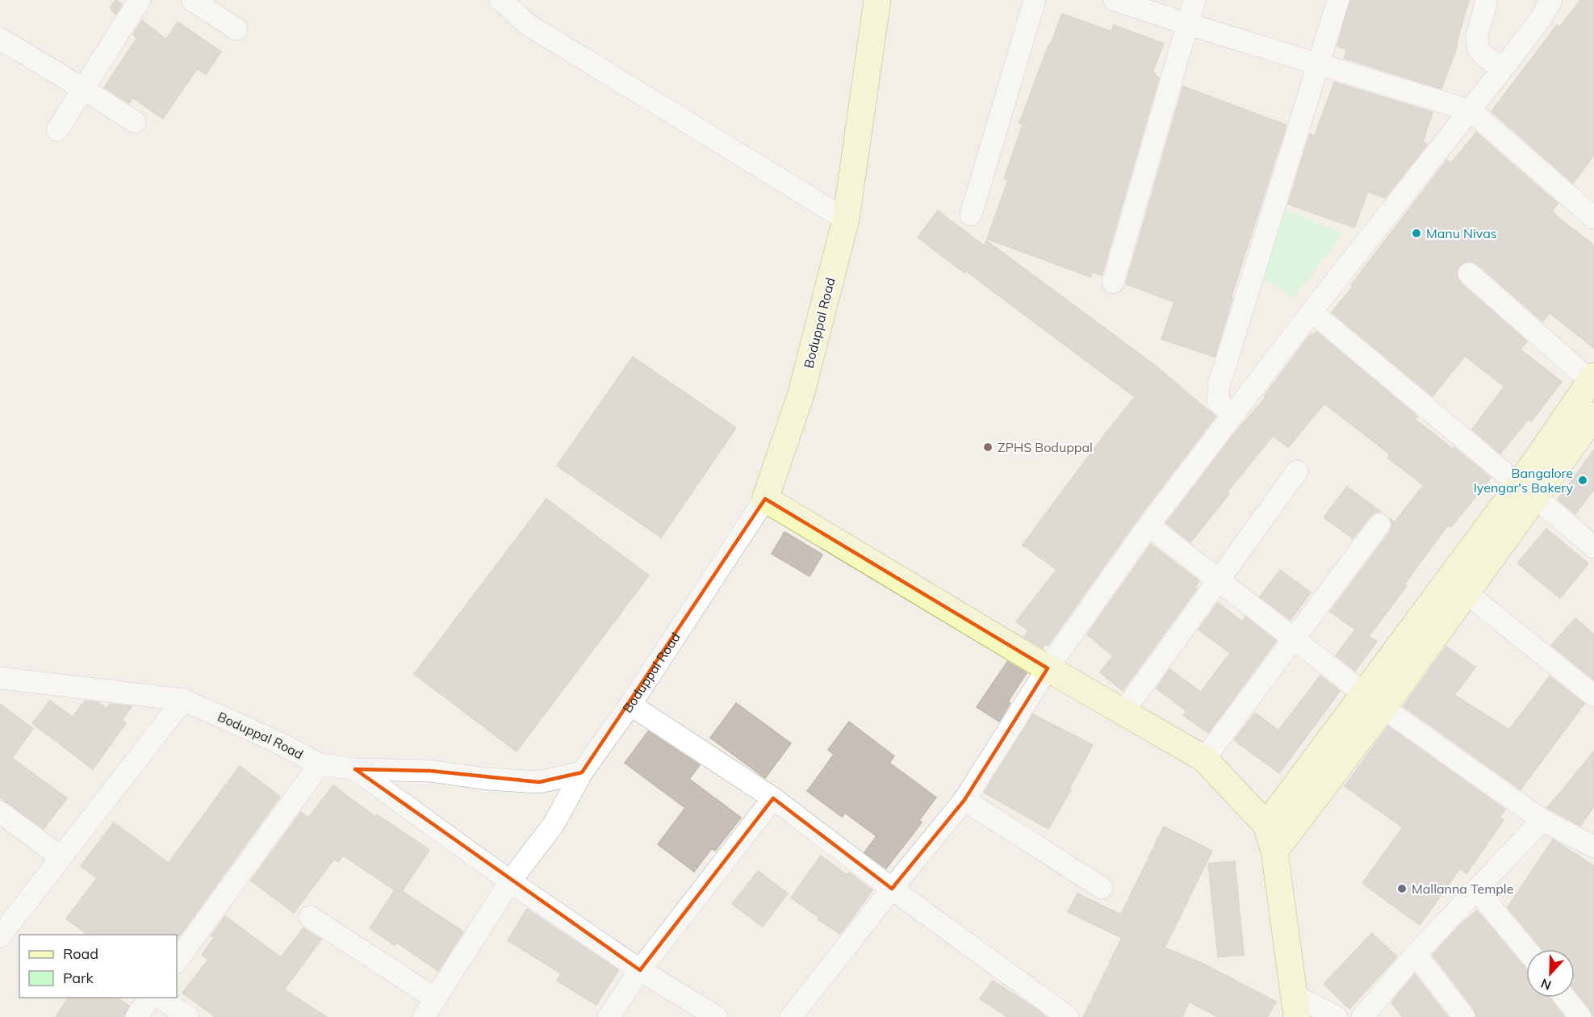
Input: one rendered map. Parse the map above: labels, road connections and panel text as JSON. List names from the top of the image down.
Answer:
{
  "streets": {
    "street": ["Boduppal Road"]
  },
  "places": [
    "Manu Nivas",
    "ZPHS Boduppal",
    "Bangalore Iyengar's Bakery",
    "Mallanna Temple"
  ],
  "legend": ["Road", "Park"],
  "north": "bottom"
}
